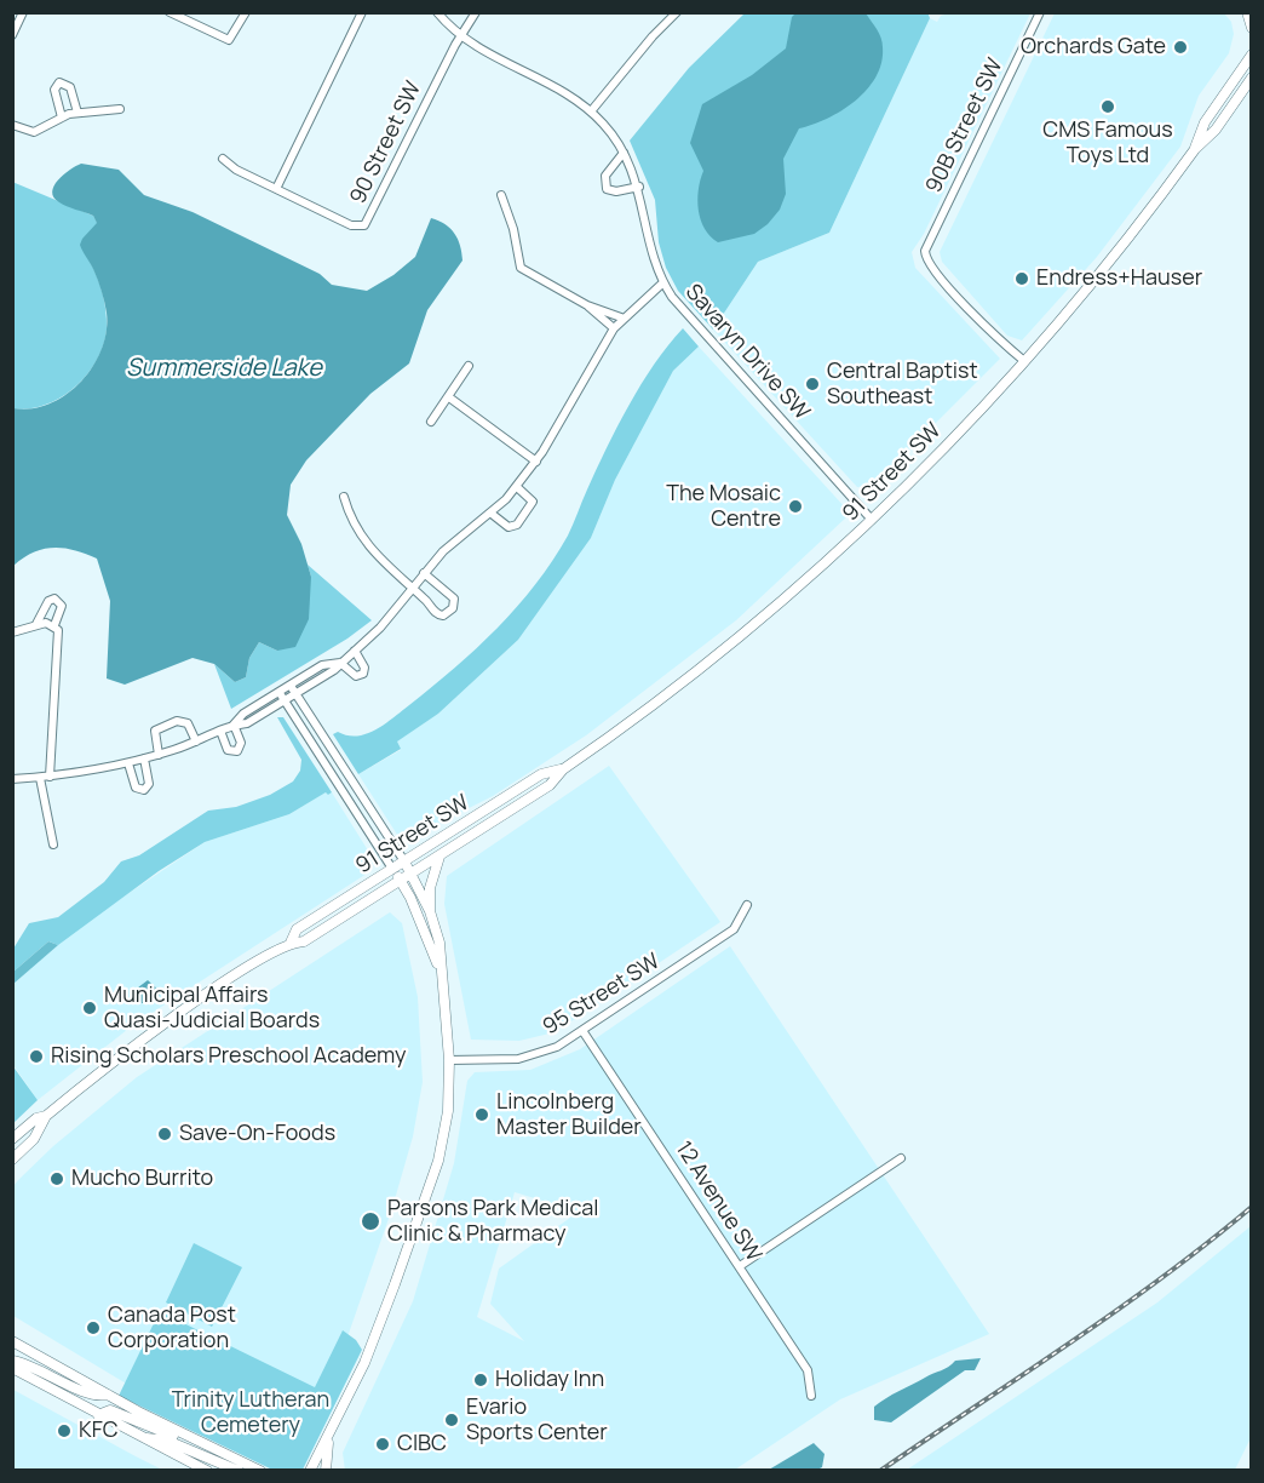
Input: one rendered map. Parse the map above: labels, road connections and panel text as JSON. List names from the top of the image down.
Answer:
{
  "streets": {
    "main road": ["91 Street SW"],
    "street": [
      "90B Street SW",
      "90 Street SW",
      "Savaryn Drive SW",
      "95 Street SW",
      "12 Avenue SW"
    ]
  },
  "crossings": [
    ["90B Street SW", "91 Street SW"],
    ["90 Street SW", "Savaryn Drive SW"],
    ["Savaryn Drive SW", "91 Street SW"],
    ["95 Street SW", "12 Avenue SW"]
  ],
  "water": ["Summerside Lake"],
  "parks": ["Trinity Lutheran Cemetery"],
  "places": [
    "Orchards Gate",
    "CMS Famous Toys Ltd",
    "Endress+Hauser",
    "Central Baptist Southeast",
    "The Mosaic Centre",
    "Municipal Affairs Quasi-Judicial Boards",
    "Rising Scholars Preschool Academy",
    "Lincolnberg Master Builder",
    "Save-On-Foods",
    "Mucho Burrito",
    "Parsons Park Medical Clinic & Pharmacy",
    "Canada Post Corporation",
    "Holiday Inn",
    "Evario Sports Center",
    "KFC",
    "CIBC"
  ]
}
